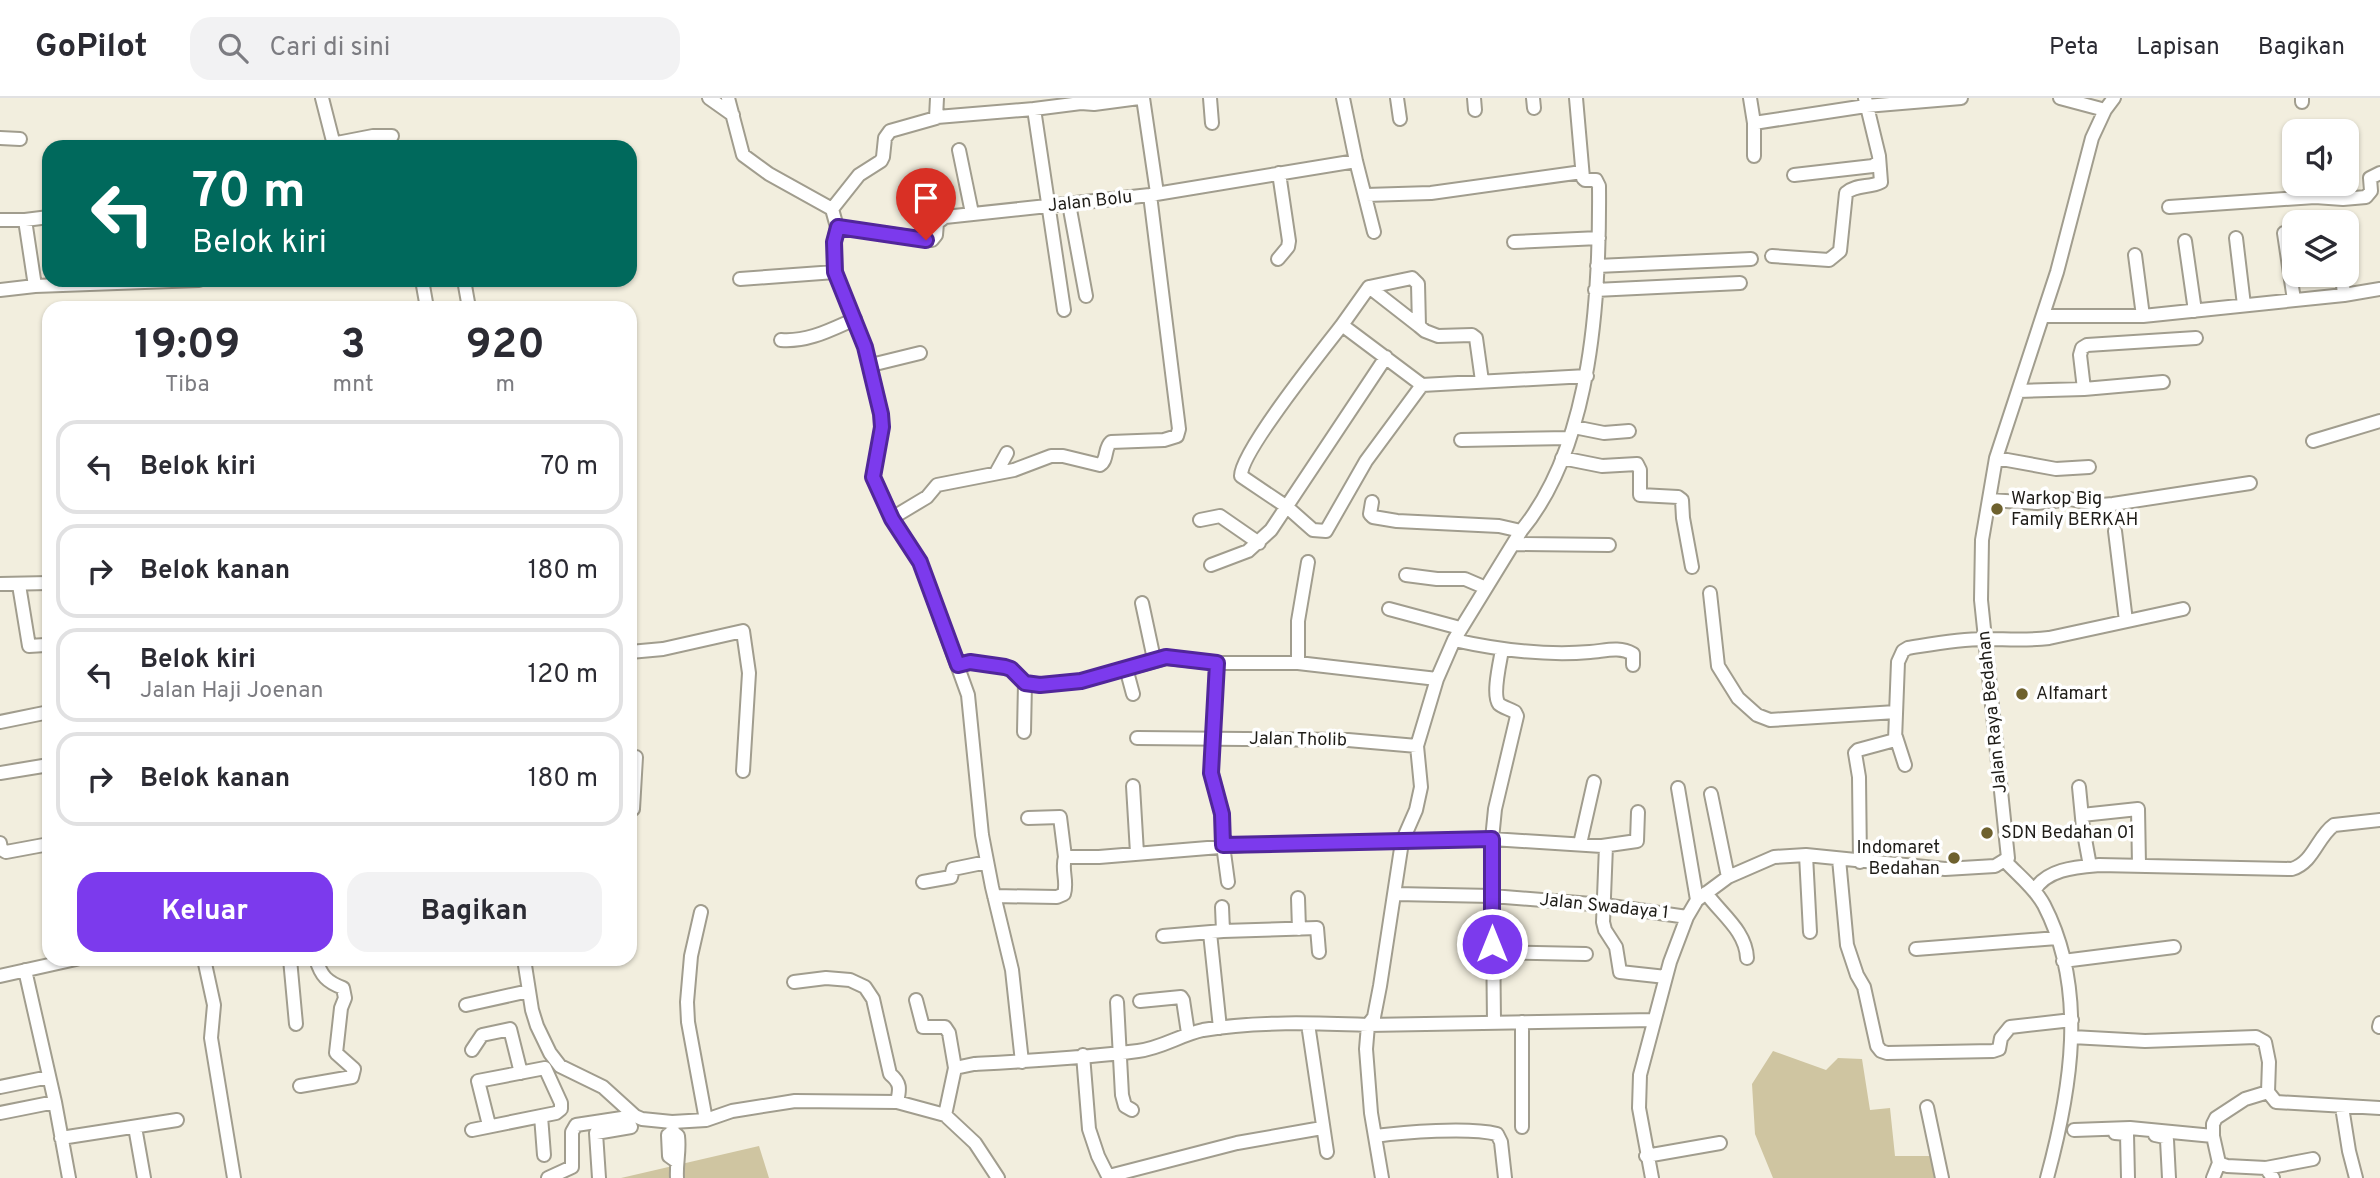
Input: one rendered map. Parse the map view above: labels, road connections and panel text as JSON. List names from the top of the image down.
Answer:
{
  "streets": {
    "street": [
      "Jalan Bolu",
      "Jalan Raya Bedahan",
      "Jalan Tholib",
      "Jalan Swadaya 1"
    ]
  },
  "places": [
    "Warkop Big Family BERKAH",
    "Alfamart",
    "SDN Bedahan 01",
    "Indomaret Bedahan"
  ],
  "page": {
    "header": "GoPilot",
    "search": "Cari di sini",
    "nav": ["Peta", "Lapisan", "Bagikan"],
    "turn": ["70 m", "Belok kiri"],
    "eta": [
      "19:09",
      "Tiba",
      "3",
      "mnt",
      "920",
      "m"
    ],
    "list": [
      {
        "name": "Belok kiri",
        "value": "70 m"
      },
      {
        "name": "Belok kanan",
        "value": "180 m"
      },
      {
        "name": "Belok kiri",
        "note": "Jalan Haji Joenan",
        "value": "120 m"
      },
      {
        "name": "Belok kanan",
        "value": "180 m"
      }
    ],
    "buttons": ["Keluar", "Bagikan"]
  }
}
